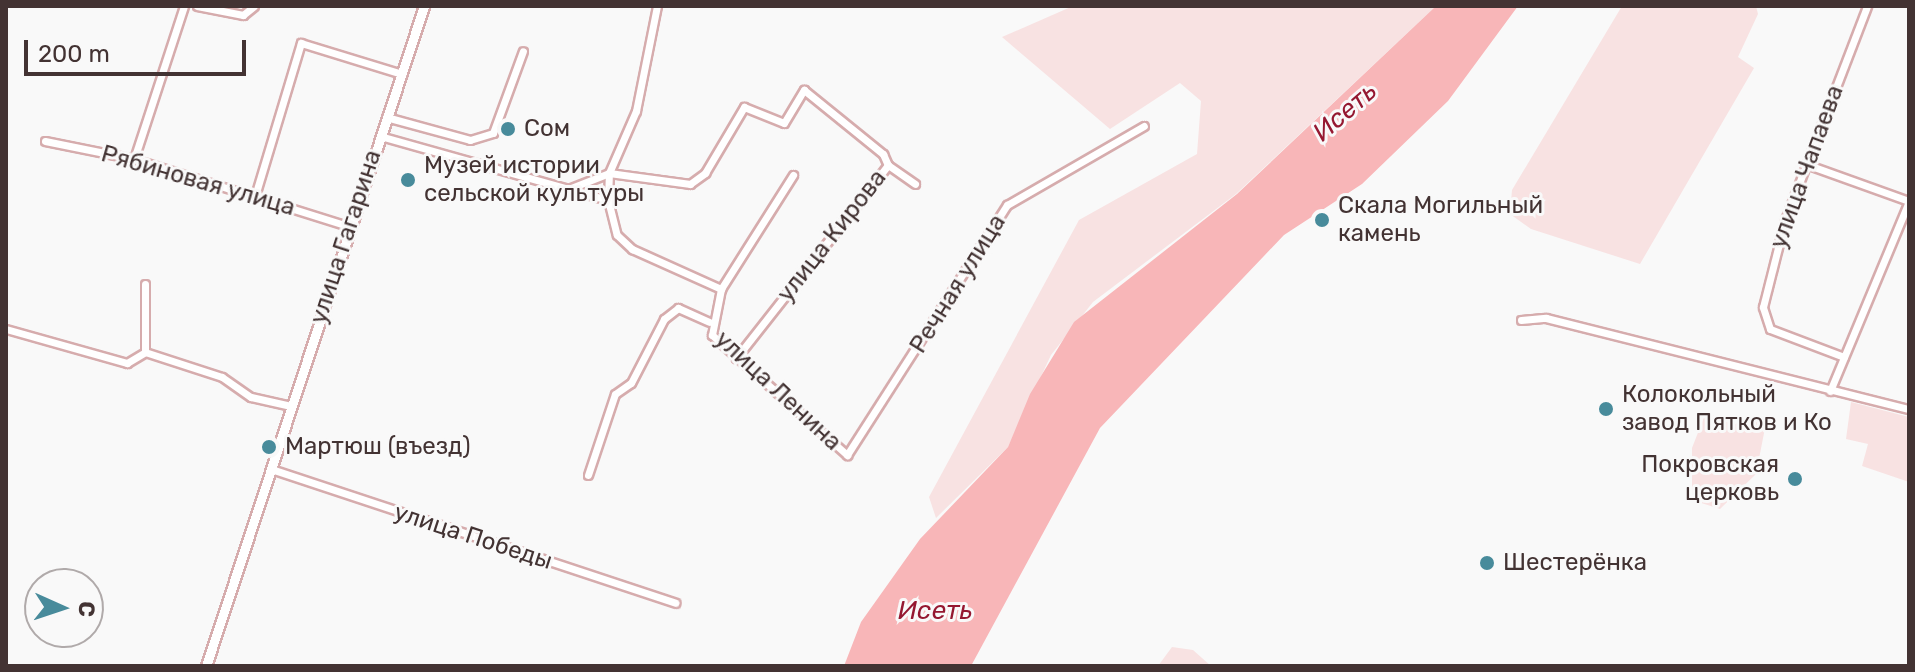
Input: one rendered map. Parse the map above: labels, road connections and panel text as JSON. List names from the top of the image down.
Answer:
{
  "streets": {
    "main road": ["улица Гагарина"],
    "street": [
      "улица Чапаева",
      "Рябиновая улица",
      "улица Кирова",
      "Речная улица",
      "улица Ленина",
      "улица Победы"
    ]
  },
  "crossings": [
    ["Рябиновая улица", "улица Гагарина"],
    ["улица Кирова", "улица Ленина"],
    ["улица Гагарина", "улица Победы"],
    ["Речная улица", "улица Ленина"]
  ],
  "water": ["Исеть"],
  "places": [
    "Сом",
    "Музей истории сельской культуры",
    "Скала Могильный камень",
    "Колокольный завод Пятков и Ко",
    "Мартюш (въезд)",
    "Покровская церковь",
    "Шестерёнка"
  ],
  "scale_bar": "200 m",
  "north": "right"
}
